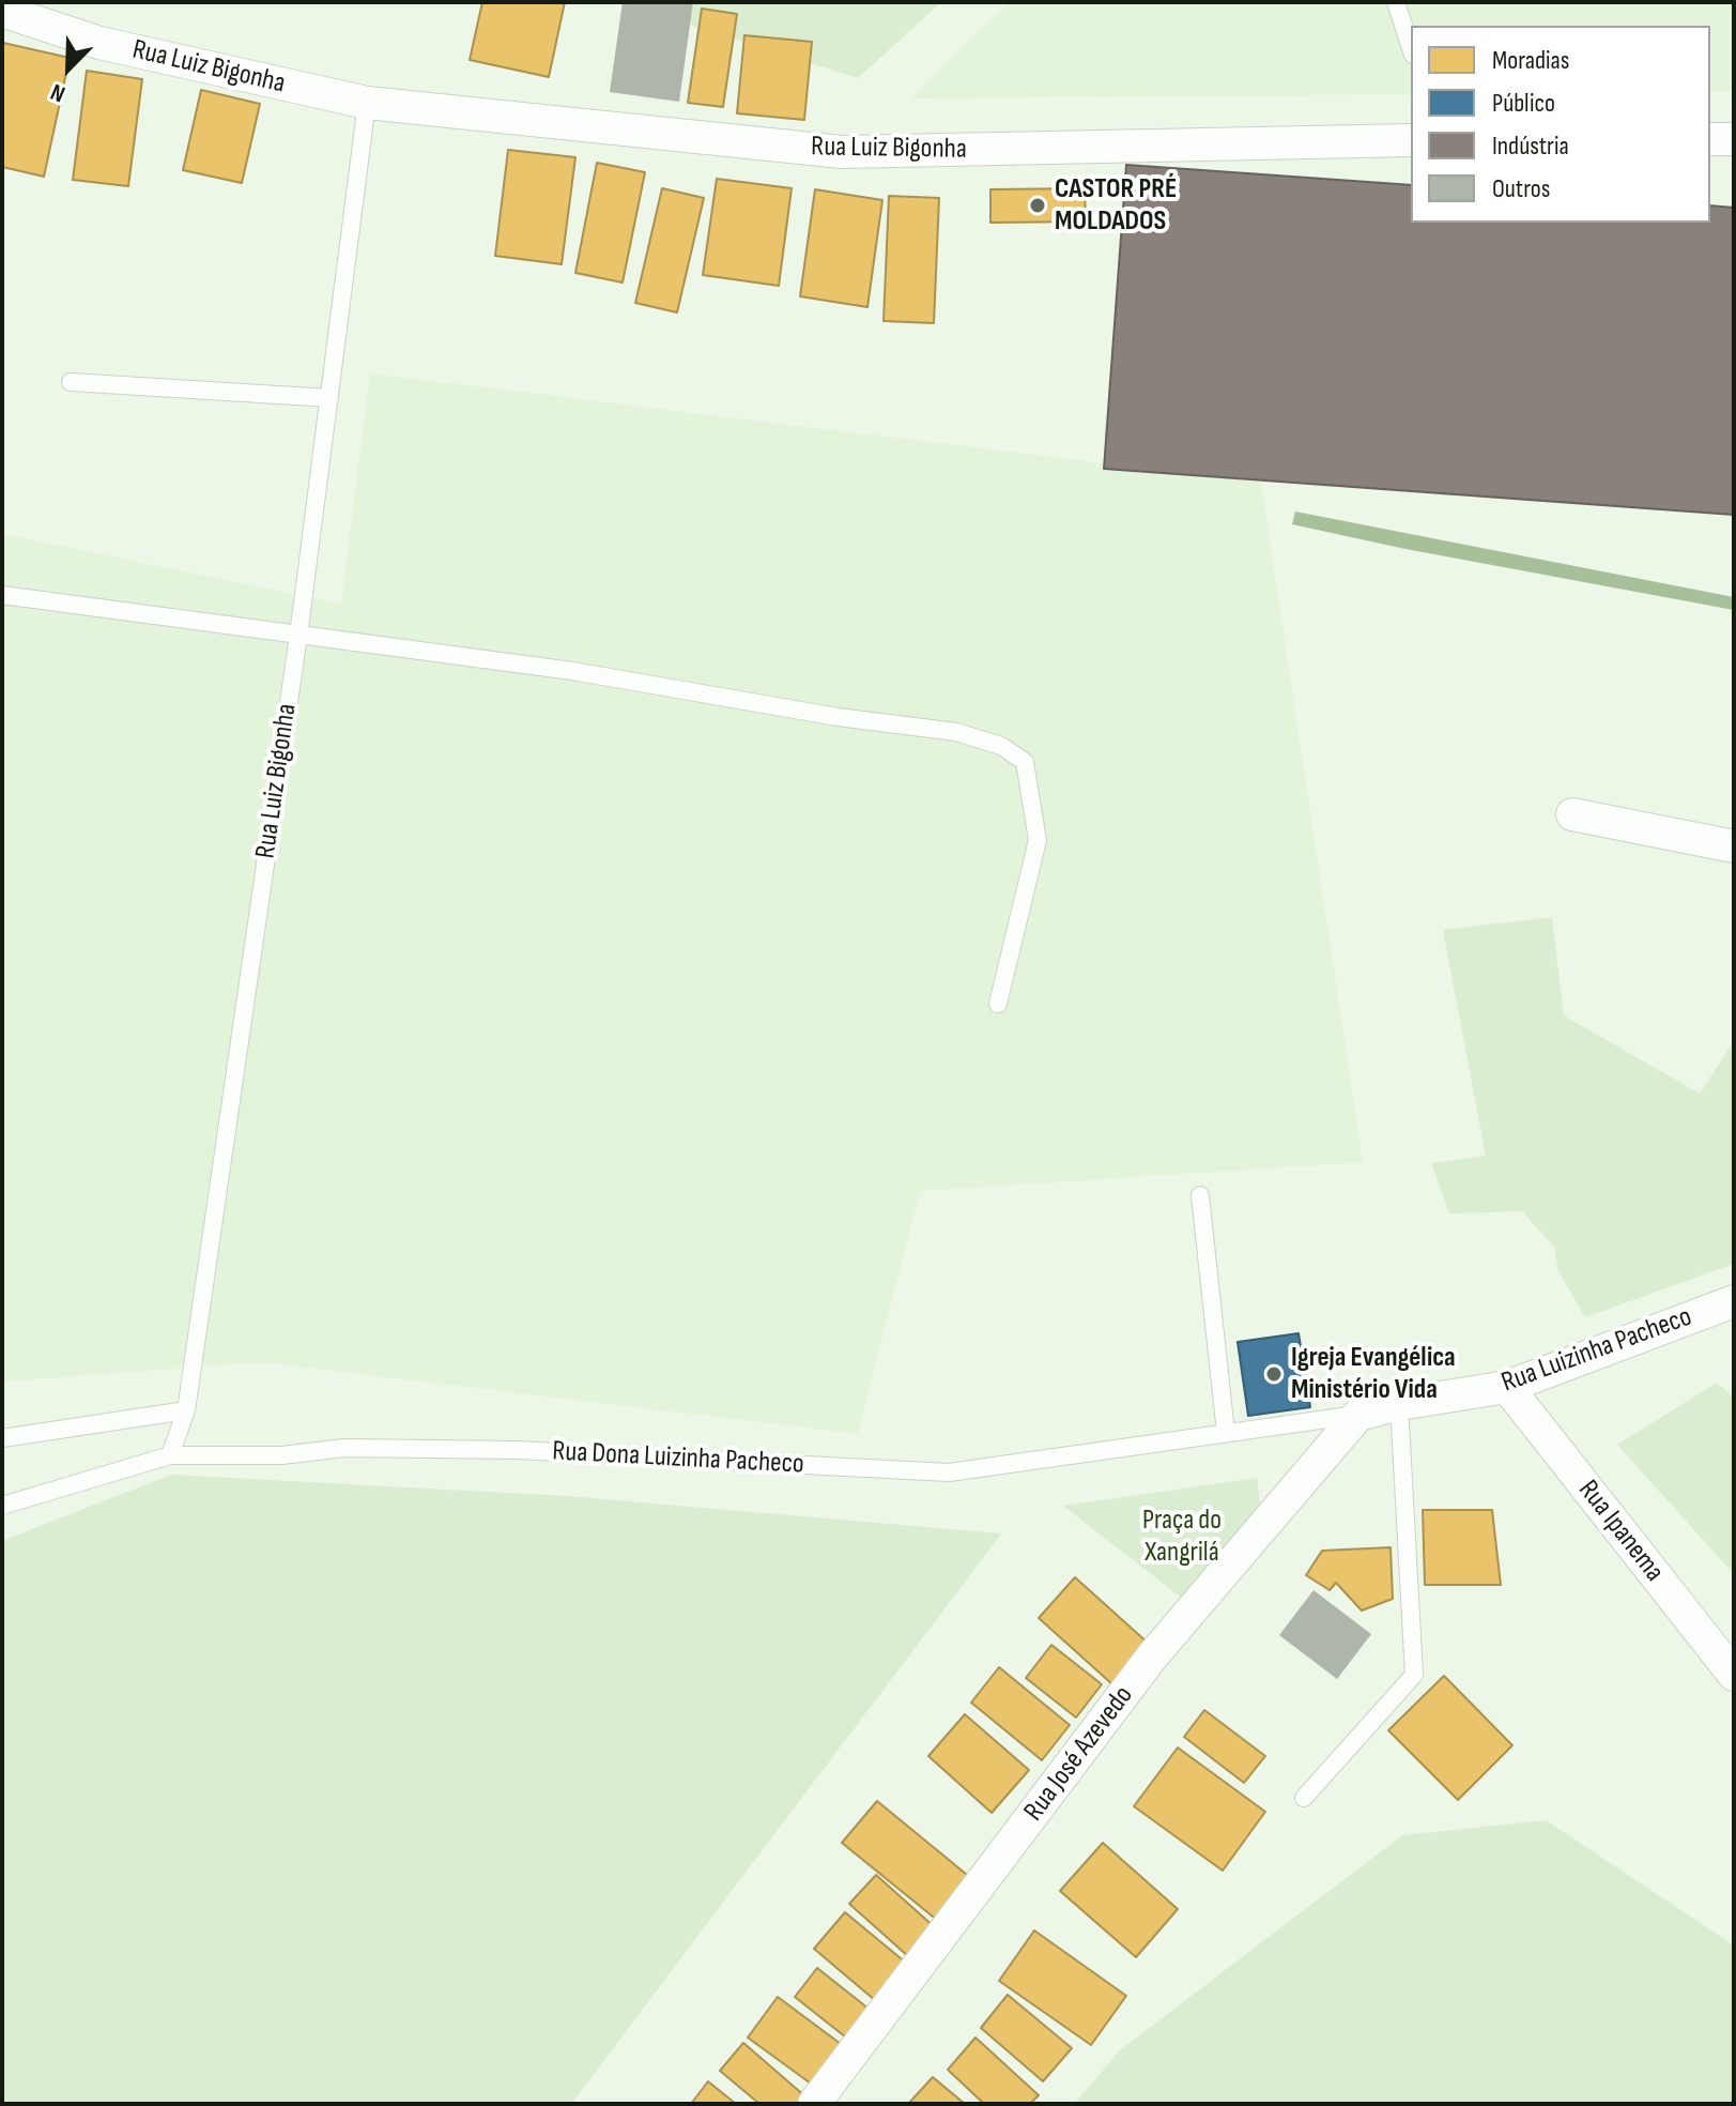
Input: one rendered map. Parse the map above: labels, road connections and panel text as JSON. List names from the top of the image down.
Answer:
{
  "streets": {
    "street": [
      "Rua Luiz Bigonha",
      "Rua Luizinha Pacheco",
      "Rua Ipanema",
      "Rua José Azevedo"
    ],
    "lane": ["Rua Dona Luizinha Pacheco"]
  },
  "crossings": [
    ["Rua Luiz Bigonha", "Rua Dona Luizinha Pacheco"],
    ["Rua Luizinha Pacheco", "Rua Dona Luizinha Pacheco"],
    ["Rua Luizinha Pacheco", "Rua Ipanema"],
    ["Rua Luizinha Pacheco", "Rua José Azevedo"],
    ["Rua Dona Luizinha Pacheco", "Rua José Azevedo"]
  ],
  "parks": ["Praça do Xangrilá"],
  "places": ["CASTOR PRÉ MOLDADOS", "Igreja Evangélica Ministério Vida"],
  "legend": [
    "Moradias",
    "Público",
    "Indústria",
    "Outros"
  ],
  "north": "bottom left"
}
